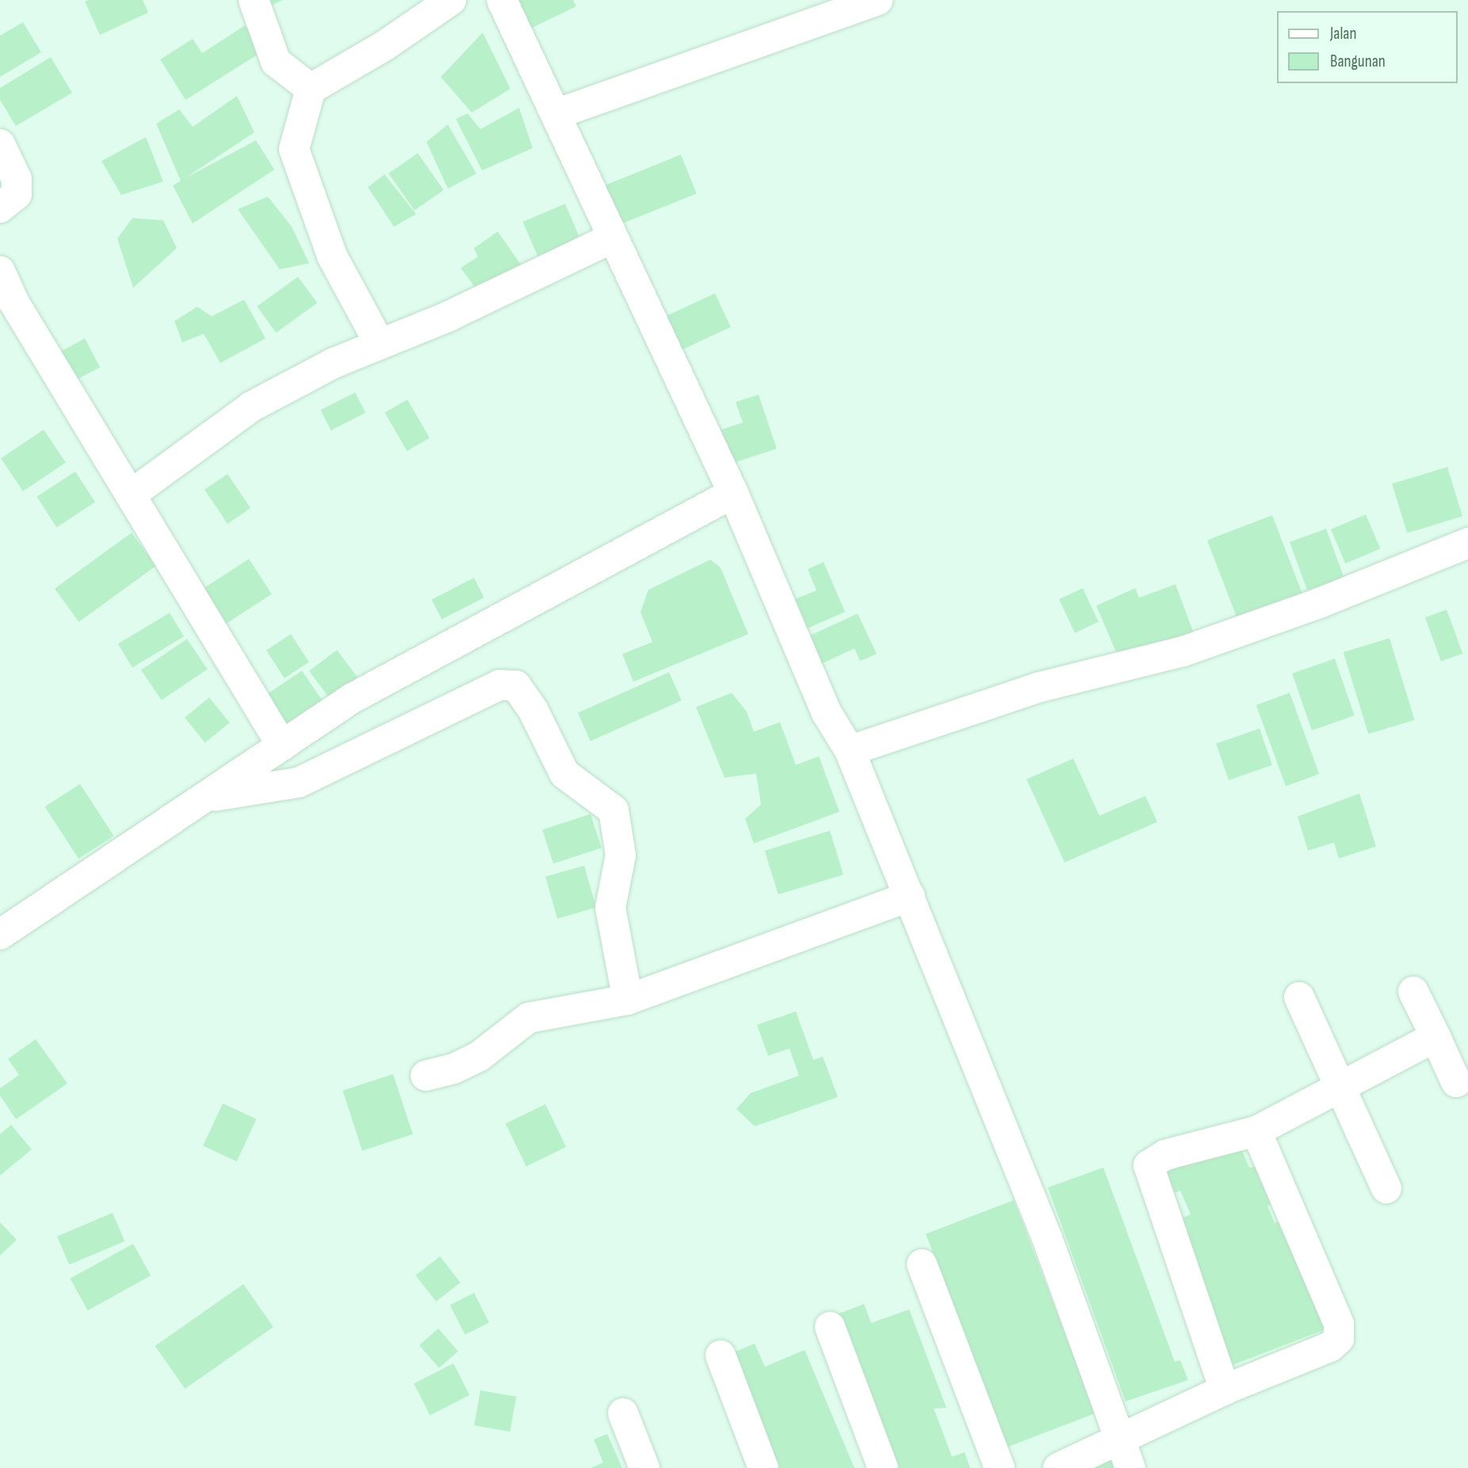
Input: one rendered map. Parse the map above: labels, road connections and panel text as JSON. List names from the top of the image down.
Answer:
{
  "legend": ["Jalan", "Bangunan"]
}
